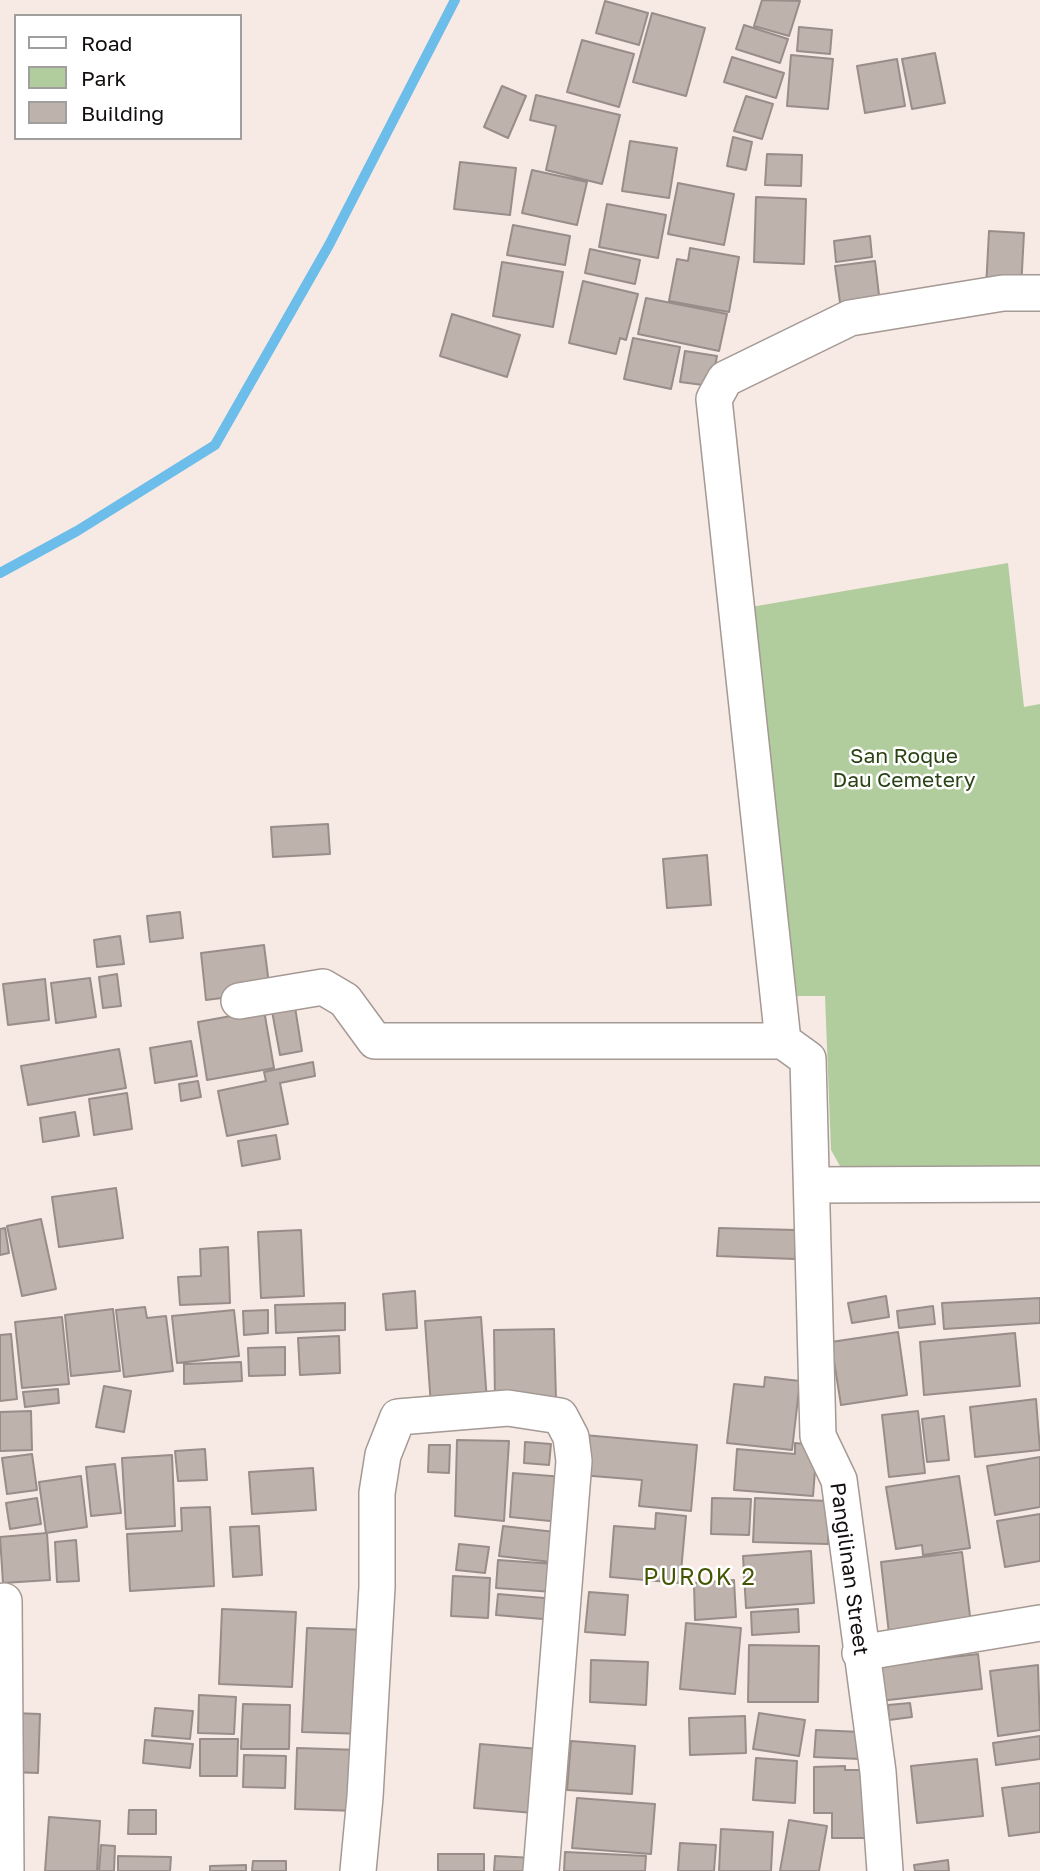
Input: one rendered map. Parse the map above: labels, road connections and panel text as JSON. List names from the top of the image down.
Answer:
{
  "streets": {
    "street": ["Pangilinan Street"]
  },
  "districts": ["PUROK 2"],
  "parks": ["San Roque Dau Cemetery"],
  "legend": ["Road", "Park", "Building"]
}
